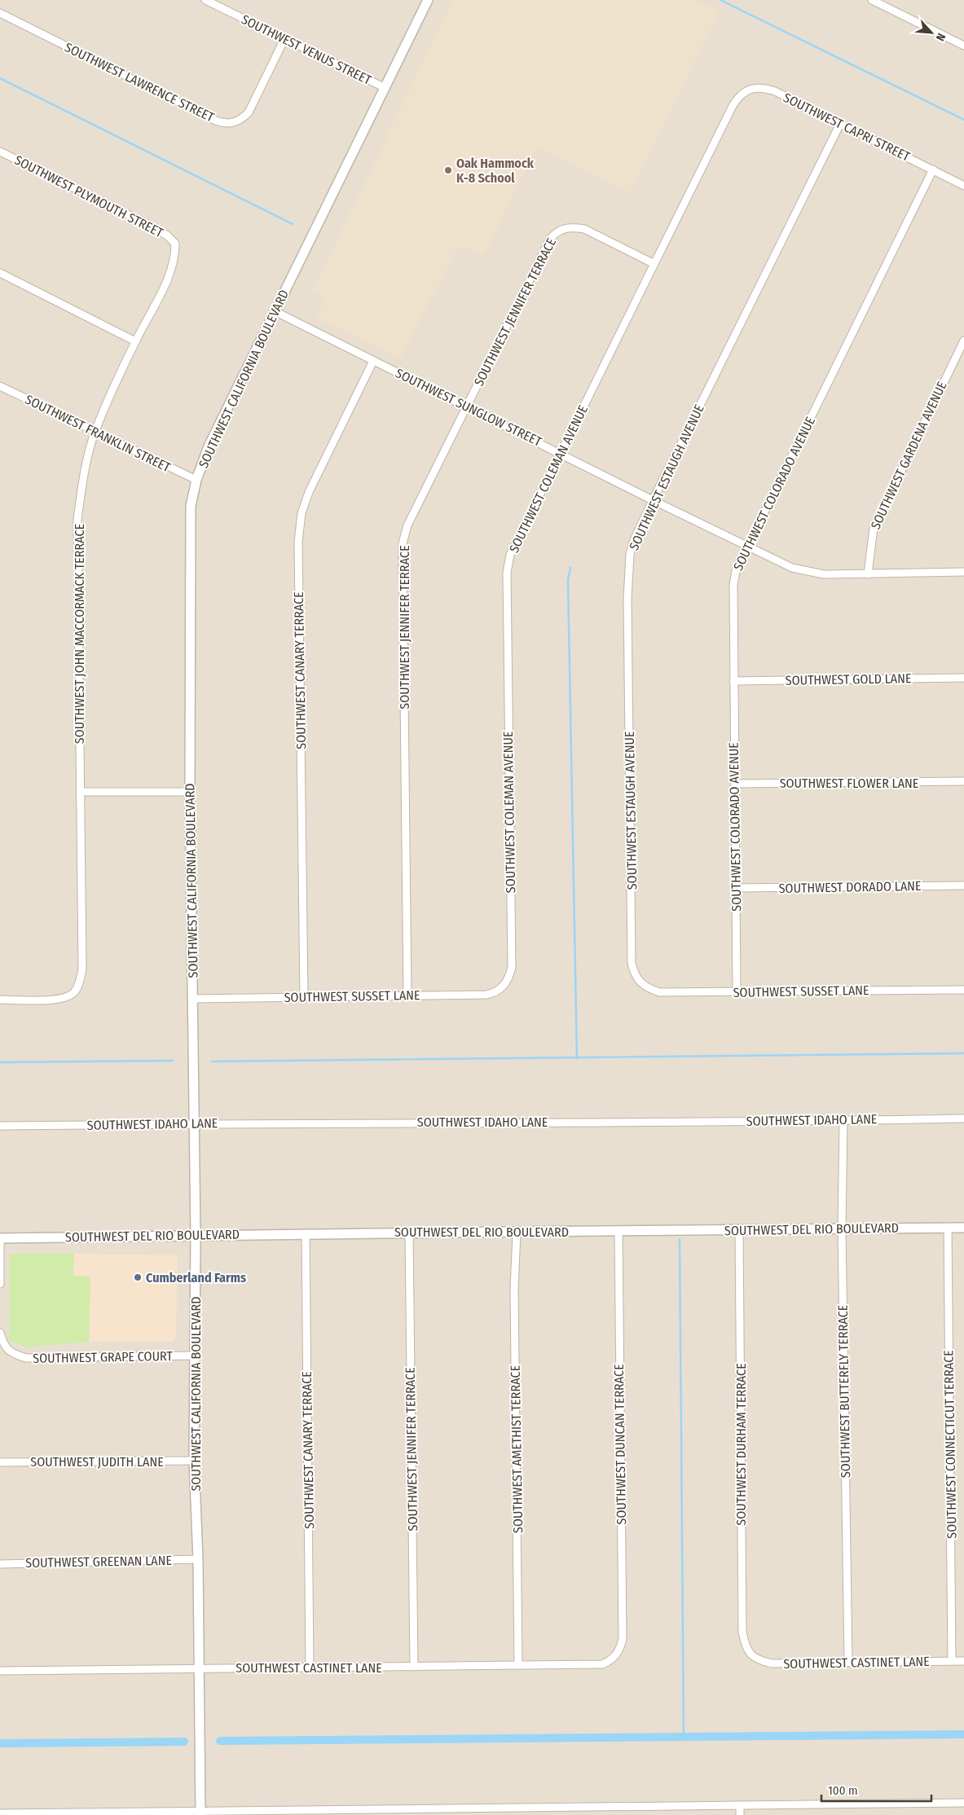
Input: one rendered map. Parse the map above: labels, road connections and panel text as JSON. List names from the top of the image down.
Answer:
{
  "streets": {
    "street": [
      "SOUTHWEST VENUS STREET",
      "SOUTHWEST LAWRENCE STREET",
      "SOUTHWEST CAPRI STREET",
      "SOUTHWEST PLYMOUTH STREET",
      "SOUTHWEST JENNIFER TERRACE",
      "SOUTHWEST CALIFORNIA BOULEVARD",
      "SOUTHWEST SUNGLOW STREET",
      "SOUTHWEST FRANKLIN STREET",
      "SOUTHWEST GARDENA AVENUE",
      "SOUTHWEST ESTAUGH AVENUE",
      "SOUTHWEST COLEMAN AVENUE",
      "SOUTHWEST COLORADO AVENUE",
      "SOUTHWEST JOHN MACCORMACK TERRACE",
      "SOUTHWEST CANARY TERRACE",
      "SOUTHWEST GOLD LANE",
      "SOUTHWEST FLOWER LANE",
      "SOUTHWEST DORADO LANE",
      "SOUTHWEST SUSSET LANE",
      "SOUTHWEST IDAHO LANE",
      "SOUTHWEST DEL RIO BOULEVARD",
      "SOUTHWEST GRAPE COURT",
      "SOUTHWEST BUTTERFLY TERRACE",
      "SOUTHWEST DUNCAN TERRACE",
      "SOUTHWEST DURHAM TERRACE",
      "SOUTHWEST CONNECTICUT TERRACE",
      "SOUTHWEST AMETHIST TERRACE",
      "SOUTHWEST JUDITH LANE",
      "SOUTHWEST GREENAN LANE",
      "SOUTHWEST CASTINET LANE"
    ]
  },
  "crossings": [
    ["SOUTHWEST VENUS STREET", "SOUTHWEST LAWRENCE STREET"],
    ["SOUTHWEST VENUS STREET", "SOUTHWEST CALIFORNIA BOULEVARD"],
    ["SOUTHWEST CAPRI STREET", "SOUTHWEST ESTAUGH AVENUE"],
    ["SOUTHWEST CAPRI STREET", "SOUTHWEST COLEMAN AVENUE"],
    ["SOUTHWEST CAPRI STREET", "SOUTHWEST COLORADO AVENUE"],
    ["SOUTHWEST PLYMOUTH STREET", "SOUTHWEST JOHN MACCORMACK TERRACE"],
    ["SOUTHWEST JENNIFER TERRACE", "SOUTHWEST SUNGLOW STREET"],
    ["SOUTHWEST JENNIFER TERRACE", "SOUTHWEST COLEMAN AVENUE"],
    ["SOUTHWEST JENNIFER TERRACE", "SOUTHWEST SUSSET LANE"],
    ["SOUTHWEST JENNIFER TERRACE", "SOUTHWEST DEL RIO BOULEVARD"],
    ["SOUTHWEST JENNIFER TERRACE", "SOUTHWEST CASTINET LANE"],
    ["SOUTHWEST CALIFORNIA BOULEVARD", "SOUTHWEST SUNGLOW STREET"],
    ["SOUTHWEST CALIFORNIA BOULEVARD", "SOUTHWEST FRANKLIN STREET"],
    ["SOUTHWEST CALIFORNIA BOULEVARD", "SOUTHWEST SUSSET LANE"],
    ["SOUTHWEST CALIFORNIA BOULEVARD", "SOUTHWEST IDAHO LANE"],
    ["SOUTHWEST CALIFORNIA BOULEVARD", "SOUTHWEST DEL RIO BOULEVARD"],
    ["SOUTHWEST CALIFORNIA BOULEVARD", "SOUTHWEST GRAPE COURT"],
    ["SOUTHWEST CALIFORNIA BOULEVARD", "SOUTHWEST JUDITH LANE"],
    ["SOUTHWEST CALIFORNIA BOULEVARD", "SOUTHWEST GREENAN LANE"],
    ["SOUTHWEST CALIFORNIA BOULEVARD", "SOUTHWEST CASTINET LANE"],
    ["SOUTHWEST SUNGLOW STREET", "SOUTHWEST GARDENA AVENUE"],
    ["SOUTHWEST SUNGLOW STREET", "SOUTHWEST ESTAUGH AVENUE"],
    ["SOUTHWEST SUNGLOW STREET", "SOUTHWEST COLEMAN AVENUE"],
    ["SOUTHWEST SUNGLOW STREET", "SOUTHWEST COLORADO AVENUE"],
    ["SOUTHWEST SUNGLOW STREET", "SOUTHWEST CANARY TERRACE"],
    ["SOUTHWEST FRANKLIN STREET", "SOUTHWEST JOHN MACCORMACK TERRACE"],
    ["SOUTHWEST ESTAUGH AVENUE", "SOUTHWEST SUSSET LANE"],
    ["SOUTHWEST COLEMAN AVENUE", "SOUTHWEST SUSSET LANE"],
    ["SOUTHWEST COLORADO AVENUE", "SOUTHWEST GOLD LANE"],
    ["SOUTHWEST COLORADO AVENUE", "SOUTHWEST FLOWER LANE"],
    ["SOUTHWEST COLORADO AVENUE", "SOUTHWEST DORADO LANE"],
    ["SOUTHWEST COLORADO AVENUE", "SOUTHWEST SUSSET LANE"],
    ["SOUTHWEST CANARY TERRACE", "SOUTHWEST SUSSET LANE"],
    ["SOUTHWEST CANARY TERRACE", "SOUTHWEST DEL RIO BOULEVARD"],
    ["SOUTHWEST CANARY TERRACE", "SOUTHWEST CASTINET LANE"],
    ["SOUTHWEST IDAHO LANE", "SOUTHWEST BUTTERFLY TERRACE"],
    ["SOUTHWEST DEL RIO BOULEVARD", "SOUTHWEST BUTTERFLY TERRACE"],
    ["SOUTHWEST DEL RIO BOULEVARD", "SOUTHWEST DUNCAN TERRACE"],
    ["SOUTHWEST DEL RIO BOULEVARD", "SOUTHWEST DURHAM TERRACE"],
    ["SOUTHWEST DEL RIO BOULEVARD", "SOUTHWEST CONNECTICUT TERRACE"],
    ["SOUTHWEST DEL RIO BOULEVARD", "SOUTHWEST AMETHIST TERRACE"],
    ["SOUTHWEST BUTTERFLY TERRACE", "SOUTHWEST CASTINET LANE"],
    ["SOUTHWEST DUNCAN TERRACE", "SOUTHWEST CASTINET LANE"],
    ["SOUTHWEST DURHAM TERRACE", "SOUTHWEST CASTINET LANE"],
    ["SOUTHWEST CONNECTICUT TERRACE", "SOUTHWEST CASTINET LANE"],
    ["SOUTHWEST AMETHIST TERRACE", "SOUTHWEST CASTINET LANE"]
  ],
  "places": ["Oak Hammock K-8 School", "Cumberland Farms"],
  "scale_bar": "100 m",
  "north": "bottom right"
}
